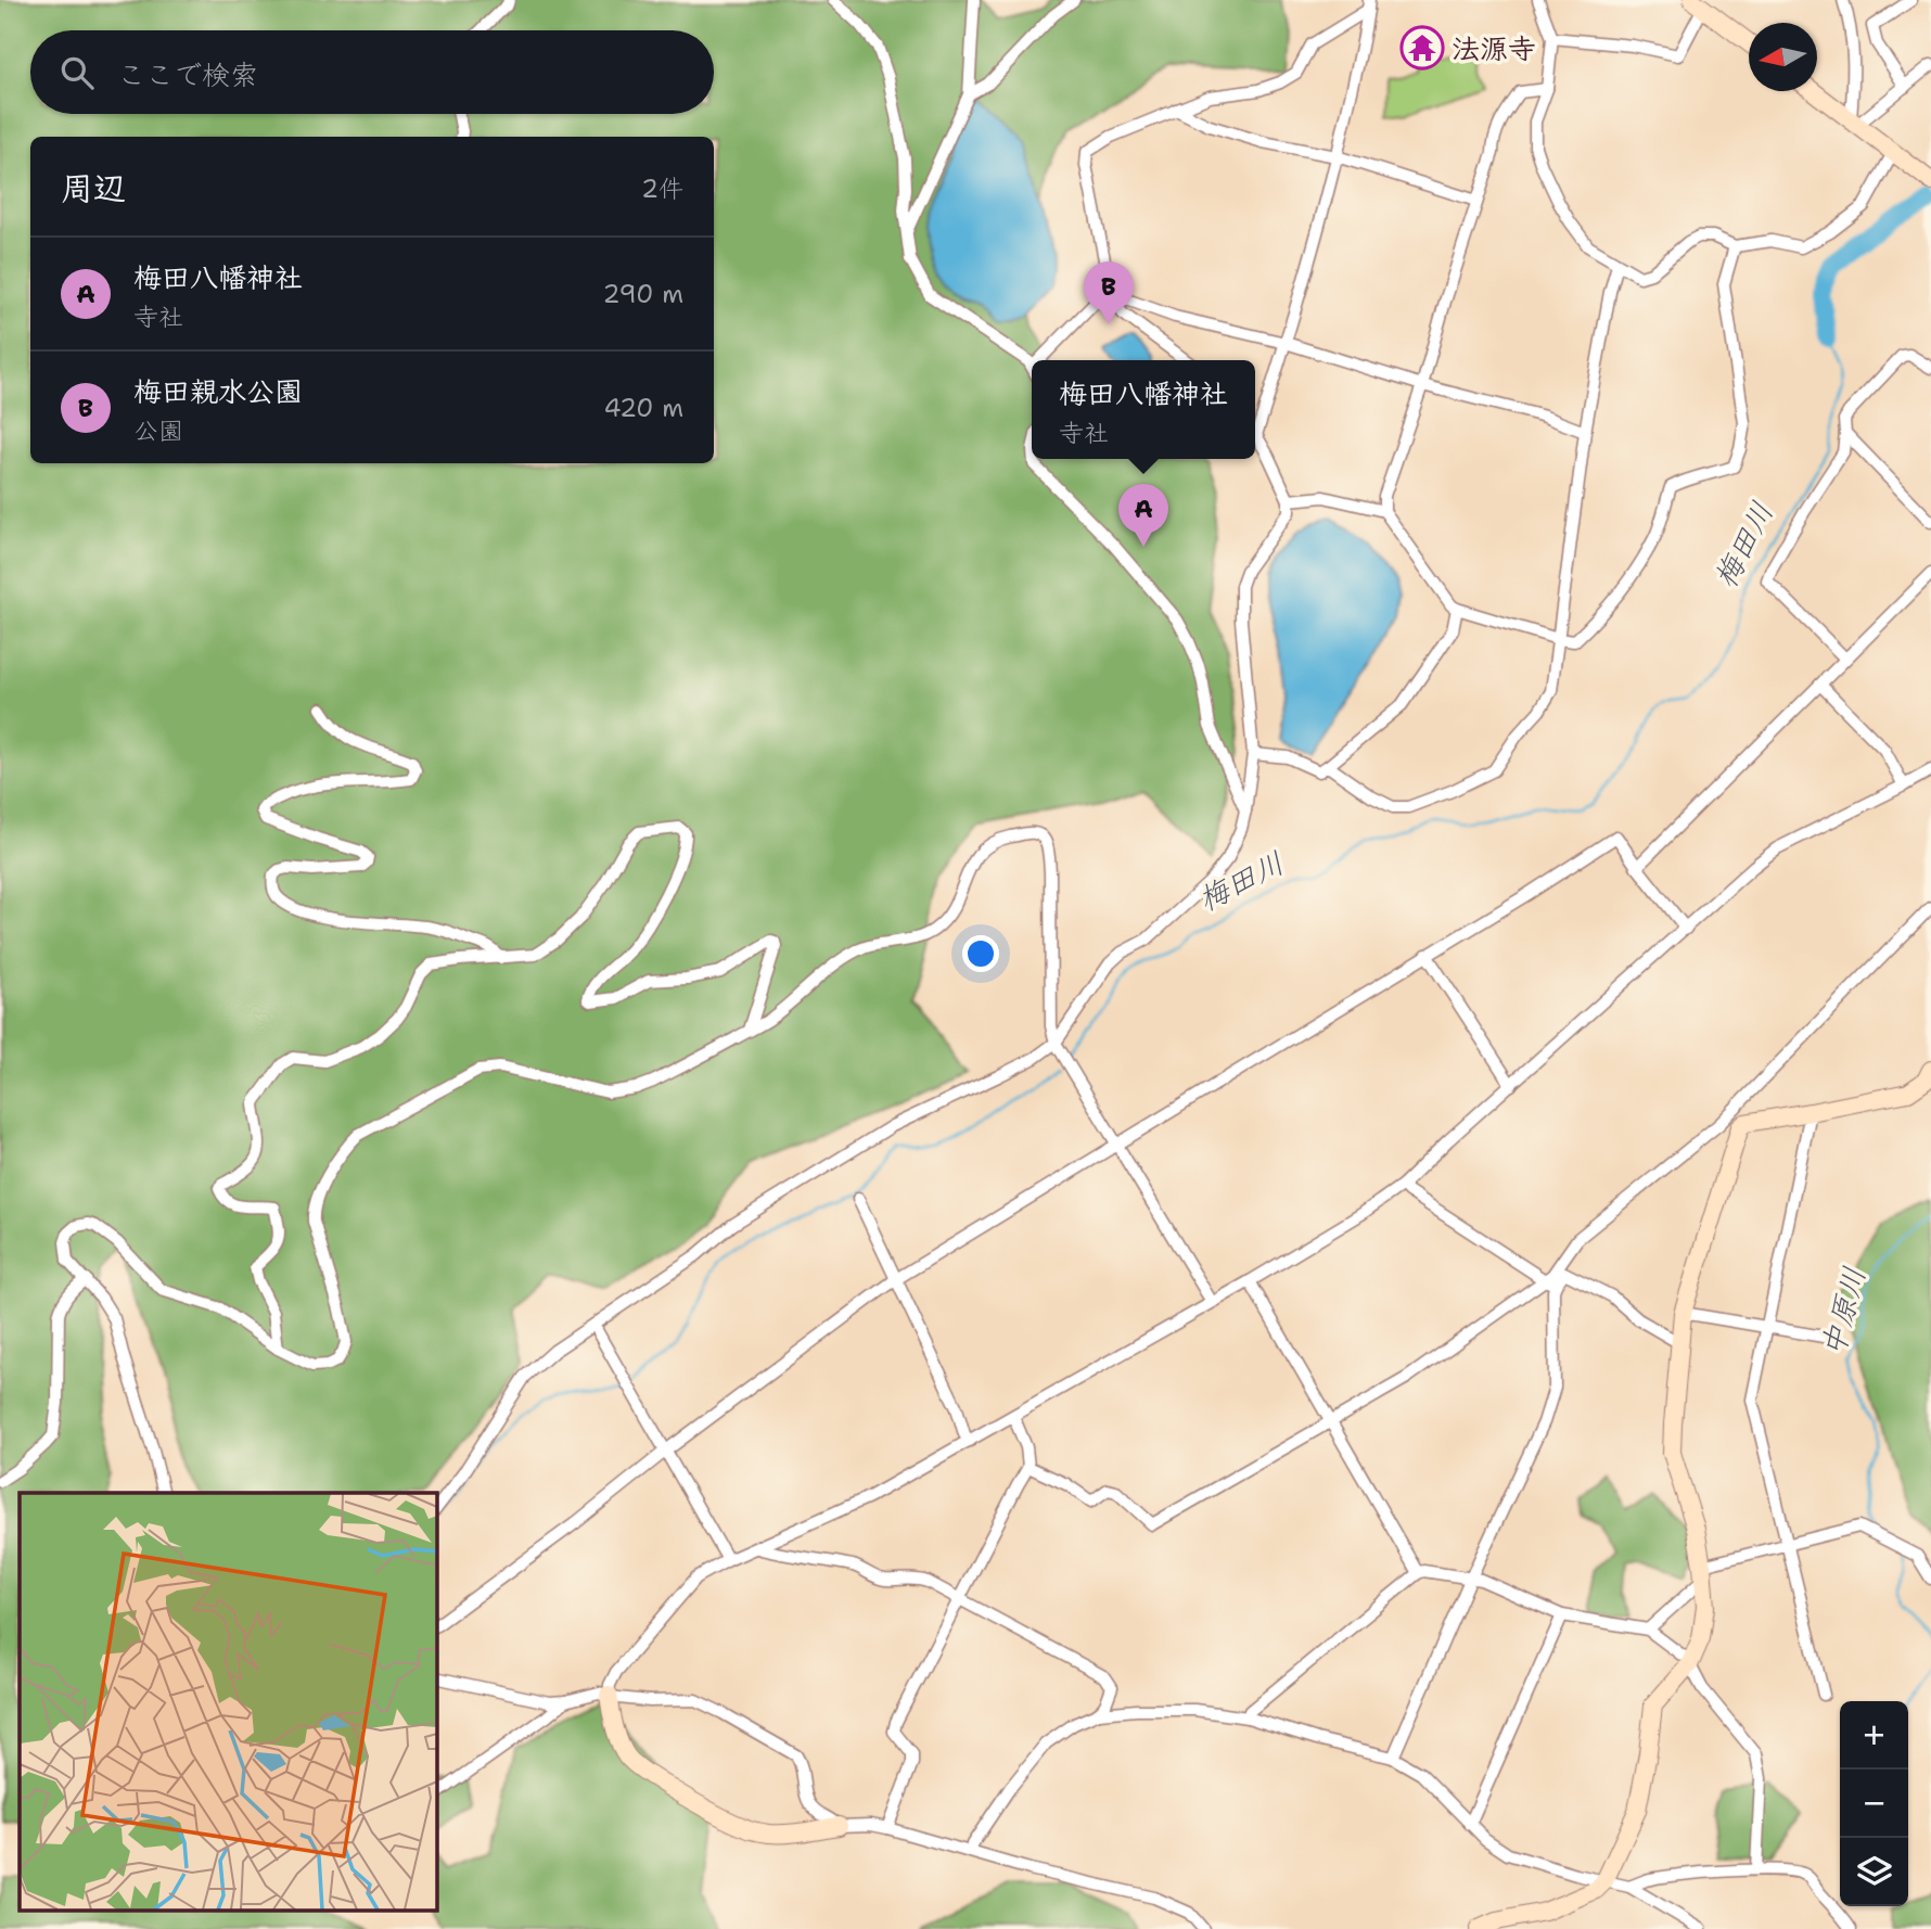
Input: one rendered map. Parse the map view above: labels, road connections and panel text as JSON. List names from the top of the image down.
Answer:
{
  "water": ["梅田川", "中原川"],
  "places": {
    "temple": ["法源寺"]
  },
  "north": "left",
  "page": {
    "search": "ここで検索",
    "heading": ["周辺", "2件"],
    "list": [
      {
        "mark": "A",
        "name": "梅田八幡神社",
        "note": "寺社",
        "value": "290 m"
      },
      {
        "mark": "B",
        "name": "梅田親水公園",
        "note": "公園",
        "value": "420 m"
      }
    ],
    "pins": ["B", "A"],
    "popup": ["梅田八幡神社", "寺社"],
    "map_buttons": ["+", "−"]
  }
}
